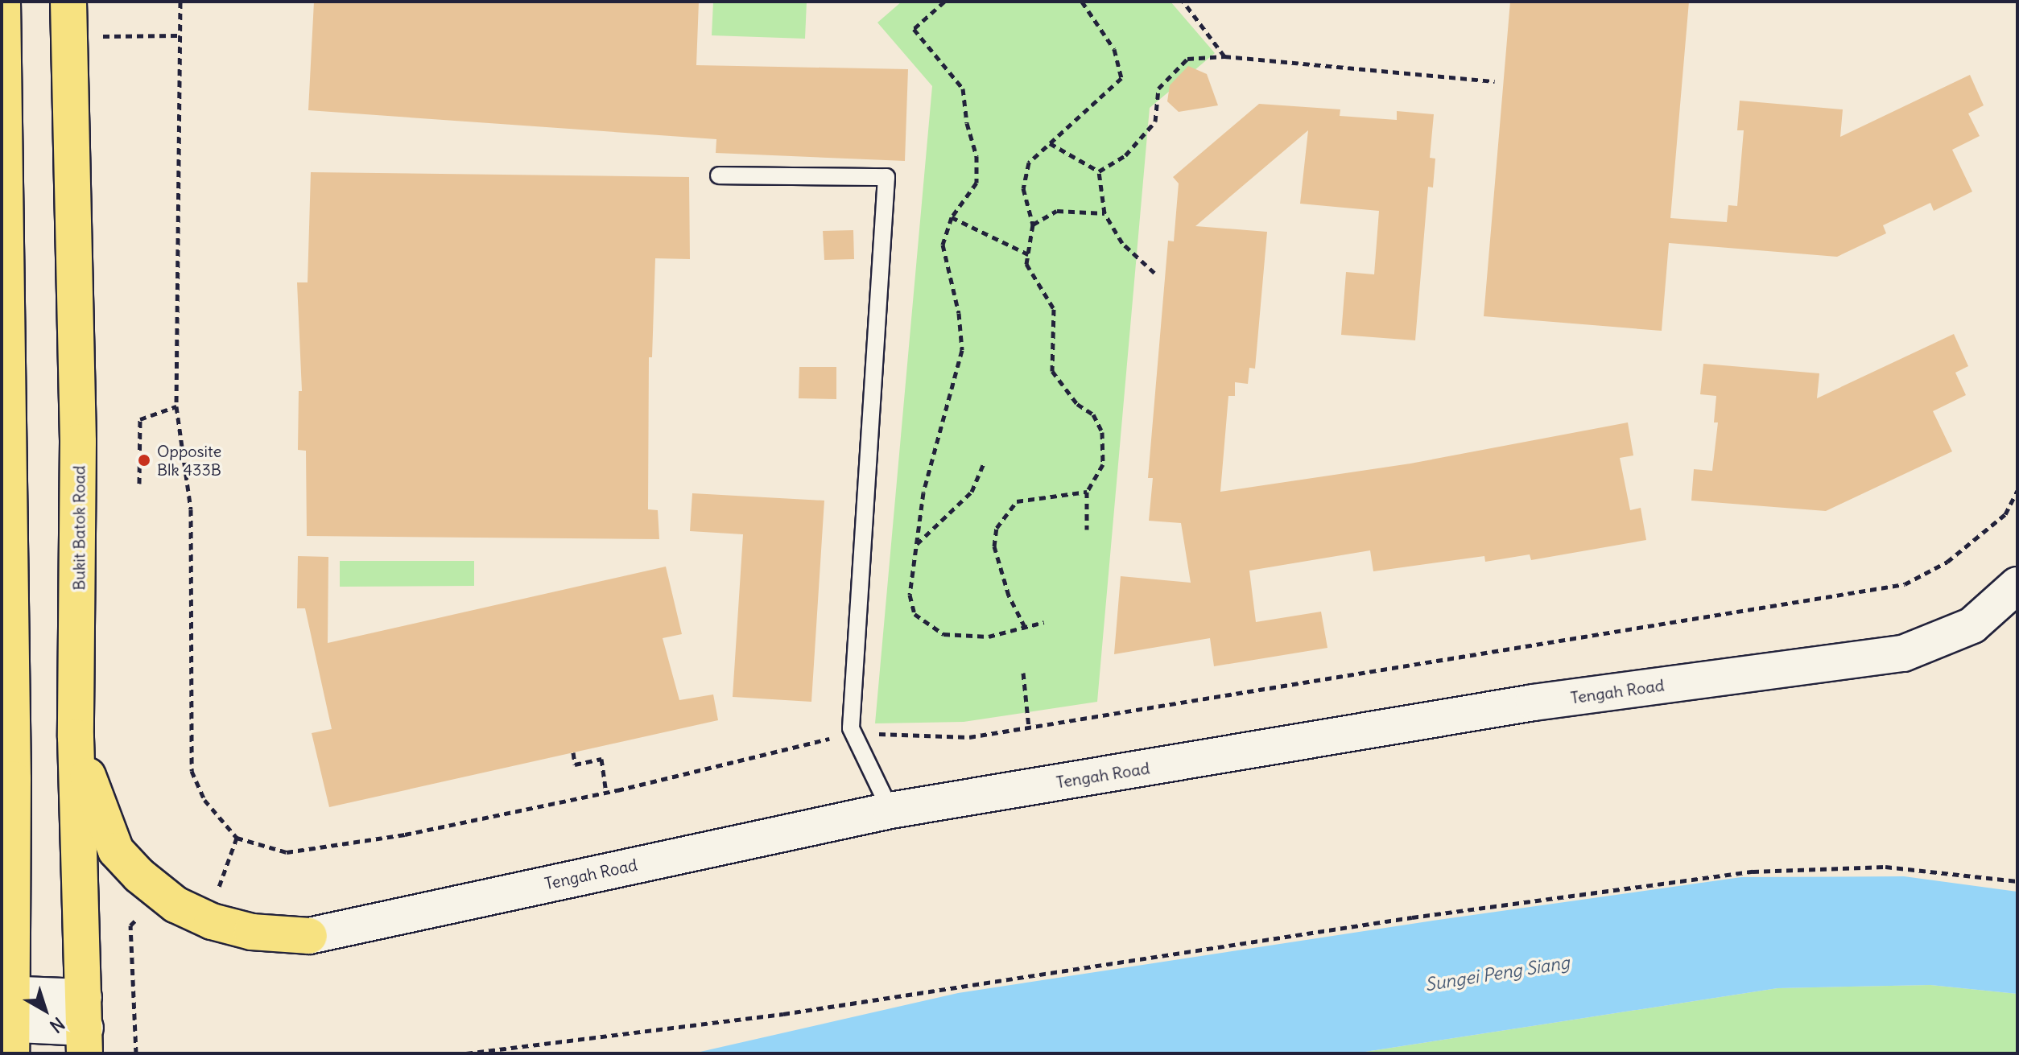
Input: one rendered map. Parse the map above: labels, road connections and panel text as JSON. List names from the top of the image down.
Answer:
{
  "streets": {
    "main road": ["Bukit Batok Road", "Tengah Road"]
  },
  "water": ["Sungei Peng Siang"],
  "places": ["Opposite Blk 433B"],
  "north": "bottom right"
}
